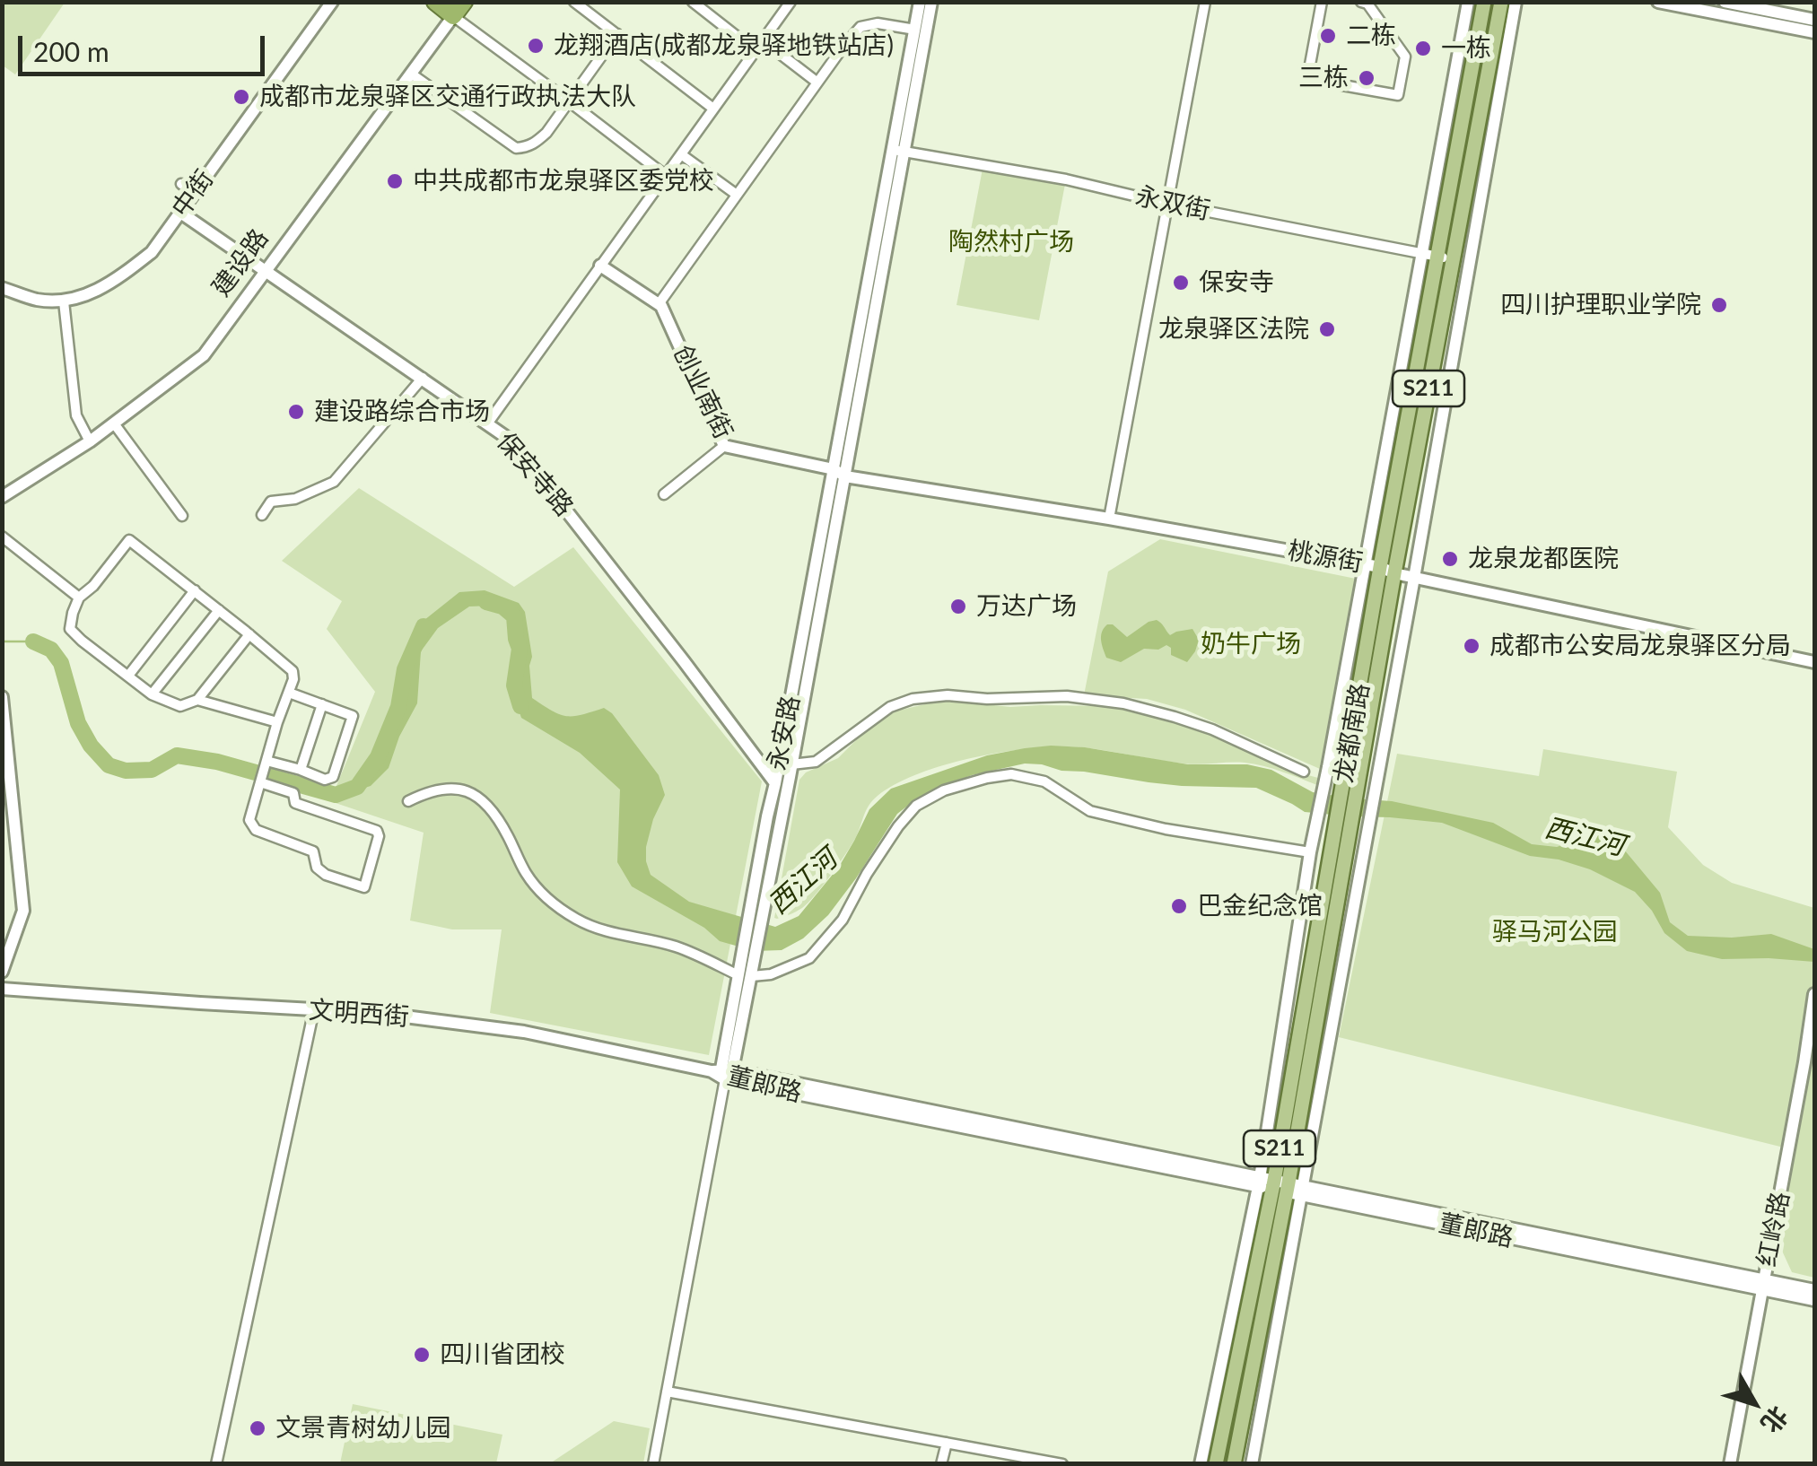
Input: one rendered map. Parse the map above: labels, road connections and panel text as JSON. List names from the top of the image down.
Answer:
{
  "streets": {
    "highway": ["建设路"],
    "main road": ["S211", "龙都南路"],
    "street": [
      "中街",
      "永双街",
      "创业南街",
      "保安寺路",
      "桃源街",
      "永安路",
      "文明西街",
      "董郞路",
      "红岭路"
    ]
  },
  "crossings": [
    ["中街", "保安寺路"],
    ["永双街", "永安路"],
    ["永双街", "龙都南路"],
    ["建设路", "保安寺路"],
    ["创业南街", "桃源街"],
    ["创业南街", "永安路"],
    ["保安寺路", "永安路"],
    ["桃源街", "永安路"],
    ["桃源街", "龙都南路"],
    ["永安路", "文明西街"],
    ["永安路", "董郞路"],
    ["龙都南路", "董郞路"],
    ["文明西街", "董郞路"],
    ["董郞路", "红岭路"]
  ],
  "water": ["西江河"],
  "parks": ["陶然村广场", "奶牛广场", "驿马河公园"],
  "places": [
    "二栋",
    "龙翔酒店(成都龙泉驿地铁站店)",
    "一栋",
    "三栋",
    "成都市龙泉驿区交通行政执法大队",
    "中共成都市龙泉驿区委党校",
    "保安寺",
    "四川护理职业学院",
    "龙泉驿区法院",
    "建设路综合市场",
    "龙泉龙都医院",
    "万达广场",
    "成都市公安局龙泉驿区分局",
    "巴金纪念馆",
    "四川省团校",
    "文景青树幼儿园"
  ],
  "scale_bar": "200 m",
  "north": "bottom right"
}
